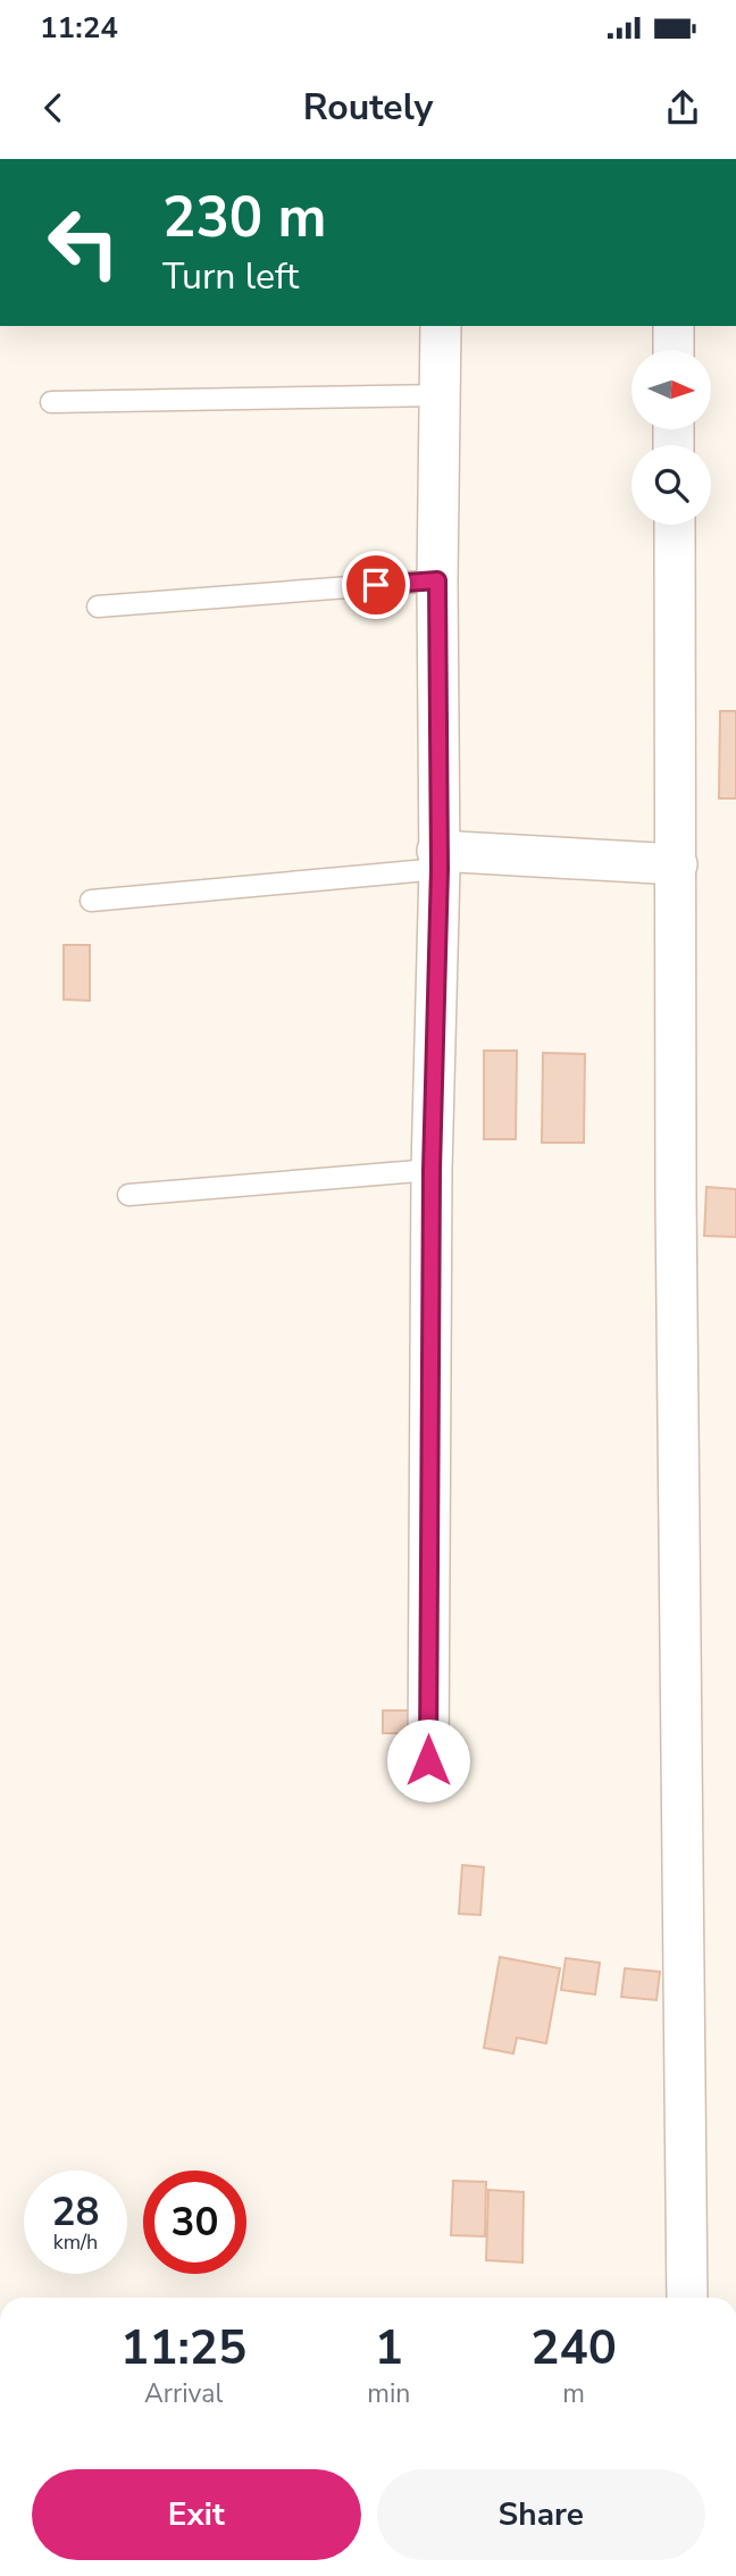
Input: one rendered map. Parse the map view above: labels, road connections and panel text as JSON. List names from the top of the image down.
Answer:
{
  "north": "right",
  "page": {
    "status": "11:24",
    "header": "Routely",
    "turn": ["230 m", "Turn left"],
    "speed": "28 km/h",
    "limit": "30",
    "eta": [
      "11:25",
      "Arrival",
      "1",
      "min",
      "240",
      "m"
    ],
    "buttons": ["Exit", "Share"]
  }
}
